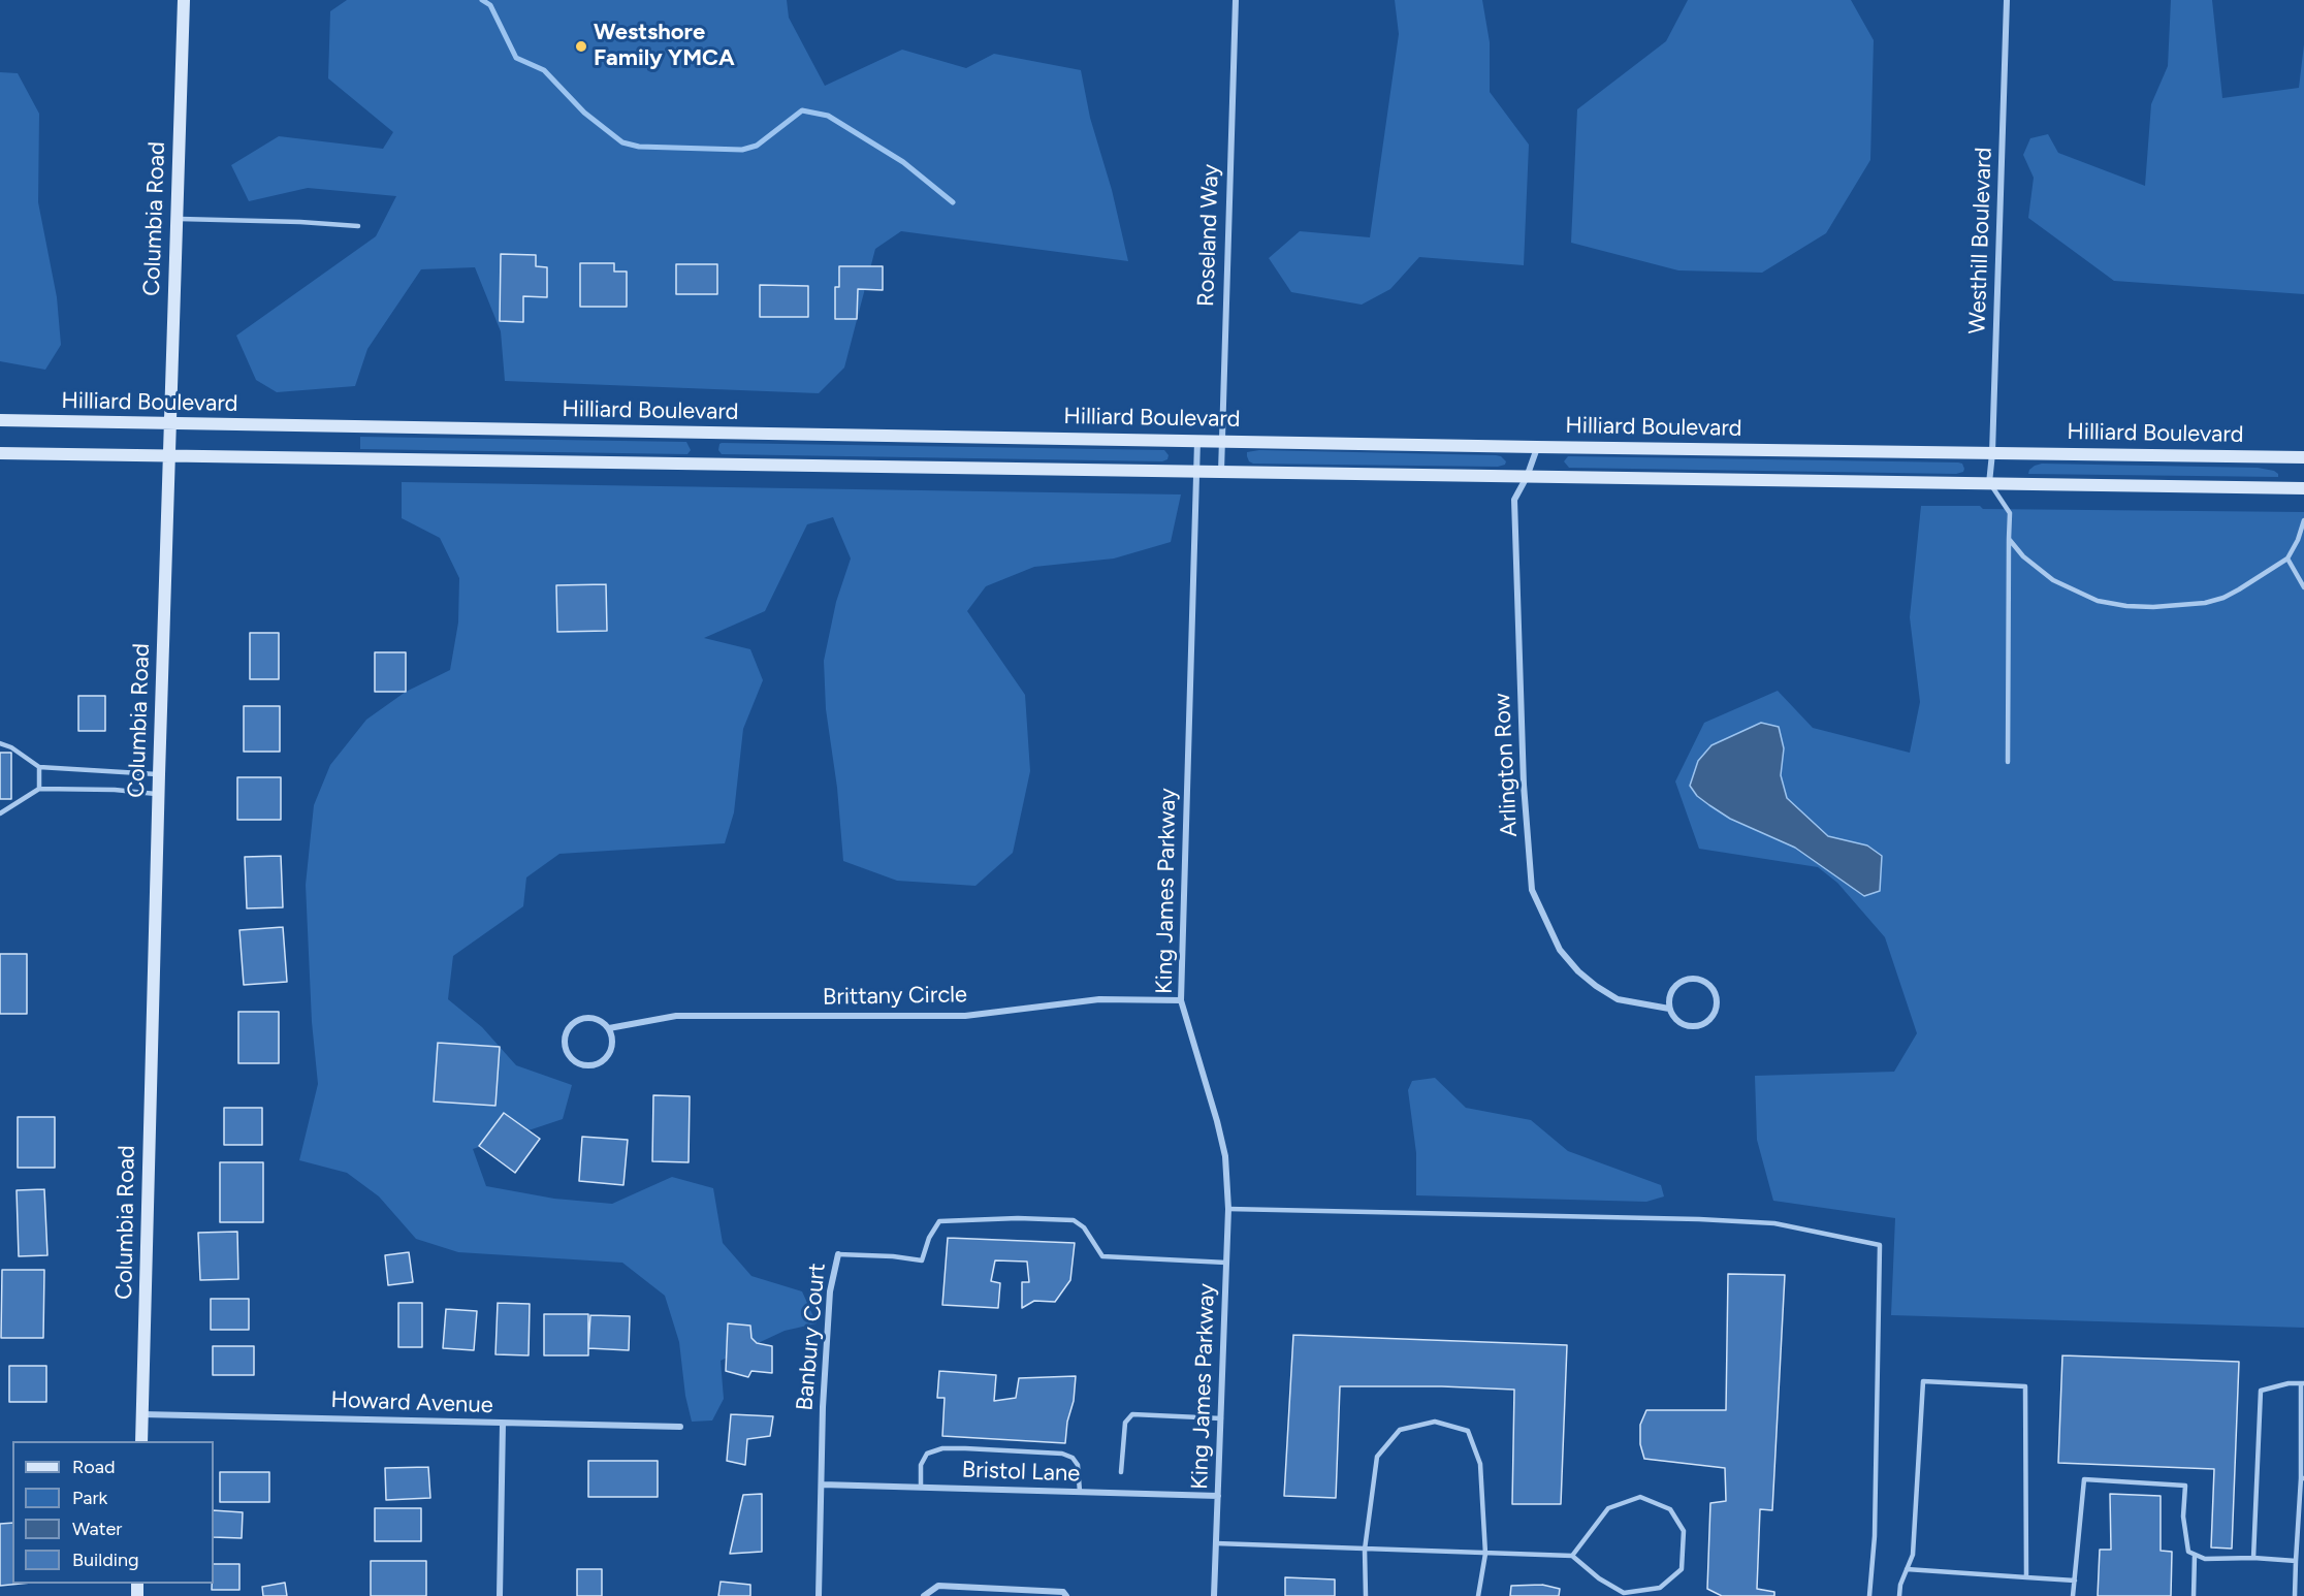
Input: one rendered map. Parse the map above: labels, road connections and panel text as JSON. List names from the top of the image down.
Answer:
{
  "streets": {
    "main road": ["Columbia Road", "Hilliard Boulevard"],
    "street": [
      "Roseland Way",
      "Westhill Boulevard",
      "Arlington Row",
      "King James Parkway",
      "Brittany Circle",
      "Banbury Court",
      "Howard Avenue",
      "Bristol Lane"
    ]
  },
  "crossings": [
    ["Columbia Road", "Hilliard Boulevard"],
    ["Columbia Road", "Howard Avenue"],
    ["Roseland Way", "Hilliard Boulevard"],
    ["Westhill Boulevard", "Hilliard Boulevard"],
    ["Hilliard Boulevard", "Arlington Row"],
    ["Hilliard Boulevard", "King James Parkway"],
    ["King James Parkway", "Brittany Circle"],
    ["King James Parkway", "Banbury Court"],
    ["King James Parkway", "Bristol Lane"],
    ["Banbury Court", "Bristol Lane"]
  ],
  "places": ["Westshore Family YMCA"],
  "legend": [
    "Road",
    "Park",
    "Water",
    "Building"
  ]
}
